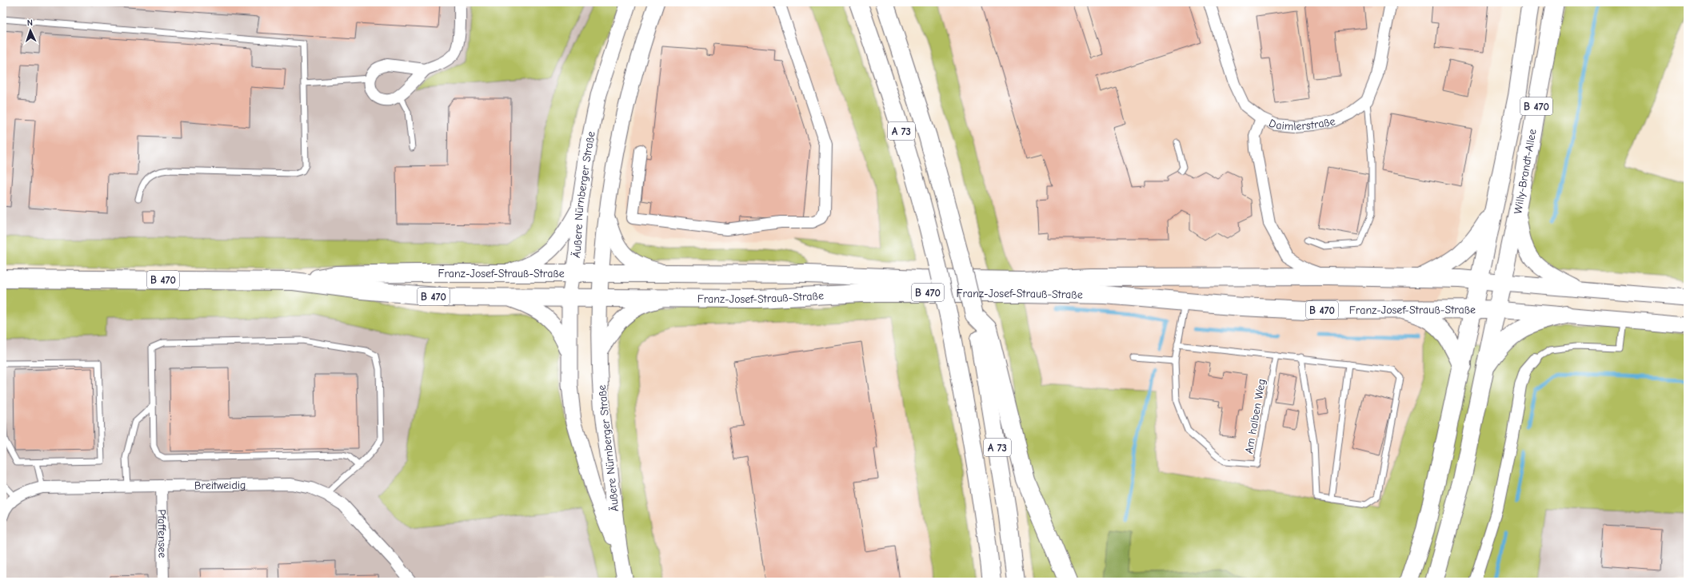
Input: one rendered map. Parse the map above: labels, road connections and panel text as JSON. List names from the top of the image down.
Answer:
{
  "streets": {
    "main road": [
      "B 470",
      "A 73",
      "Willy-Brandt-Allee",
      "Äußere Nürnberger Straße",
      "Franz-Josef-Strauß-Straße"
    ],
    "street": ["Daimlerstraße", "Breitweidig", "Pfaffensee"],
    "lane": ["Am halben Weg"]
  },
  "crossings": [
    ["B 470", "Willy-Brandt-Allee"],
    ["B 470", "Franz-Josef-Strauß-Straße"],
    ["Willy-Brandt-Allee", "Franz-Josef-Strauß-Straße"],
    ["Äußere Nürnberger Straße", "Franz-Josef-Strauß-Straße"],
    ["Franz-Josef-Strauß-Straße", "Am halben Weg"],
    ["Breitweidig", "Pfaffensee"]
  ],
  "north": "top"
}
